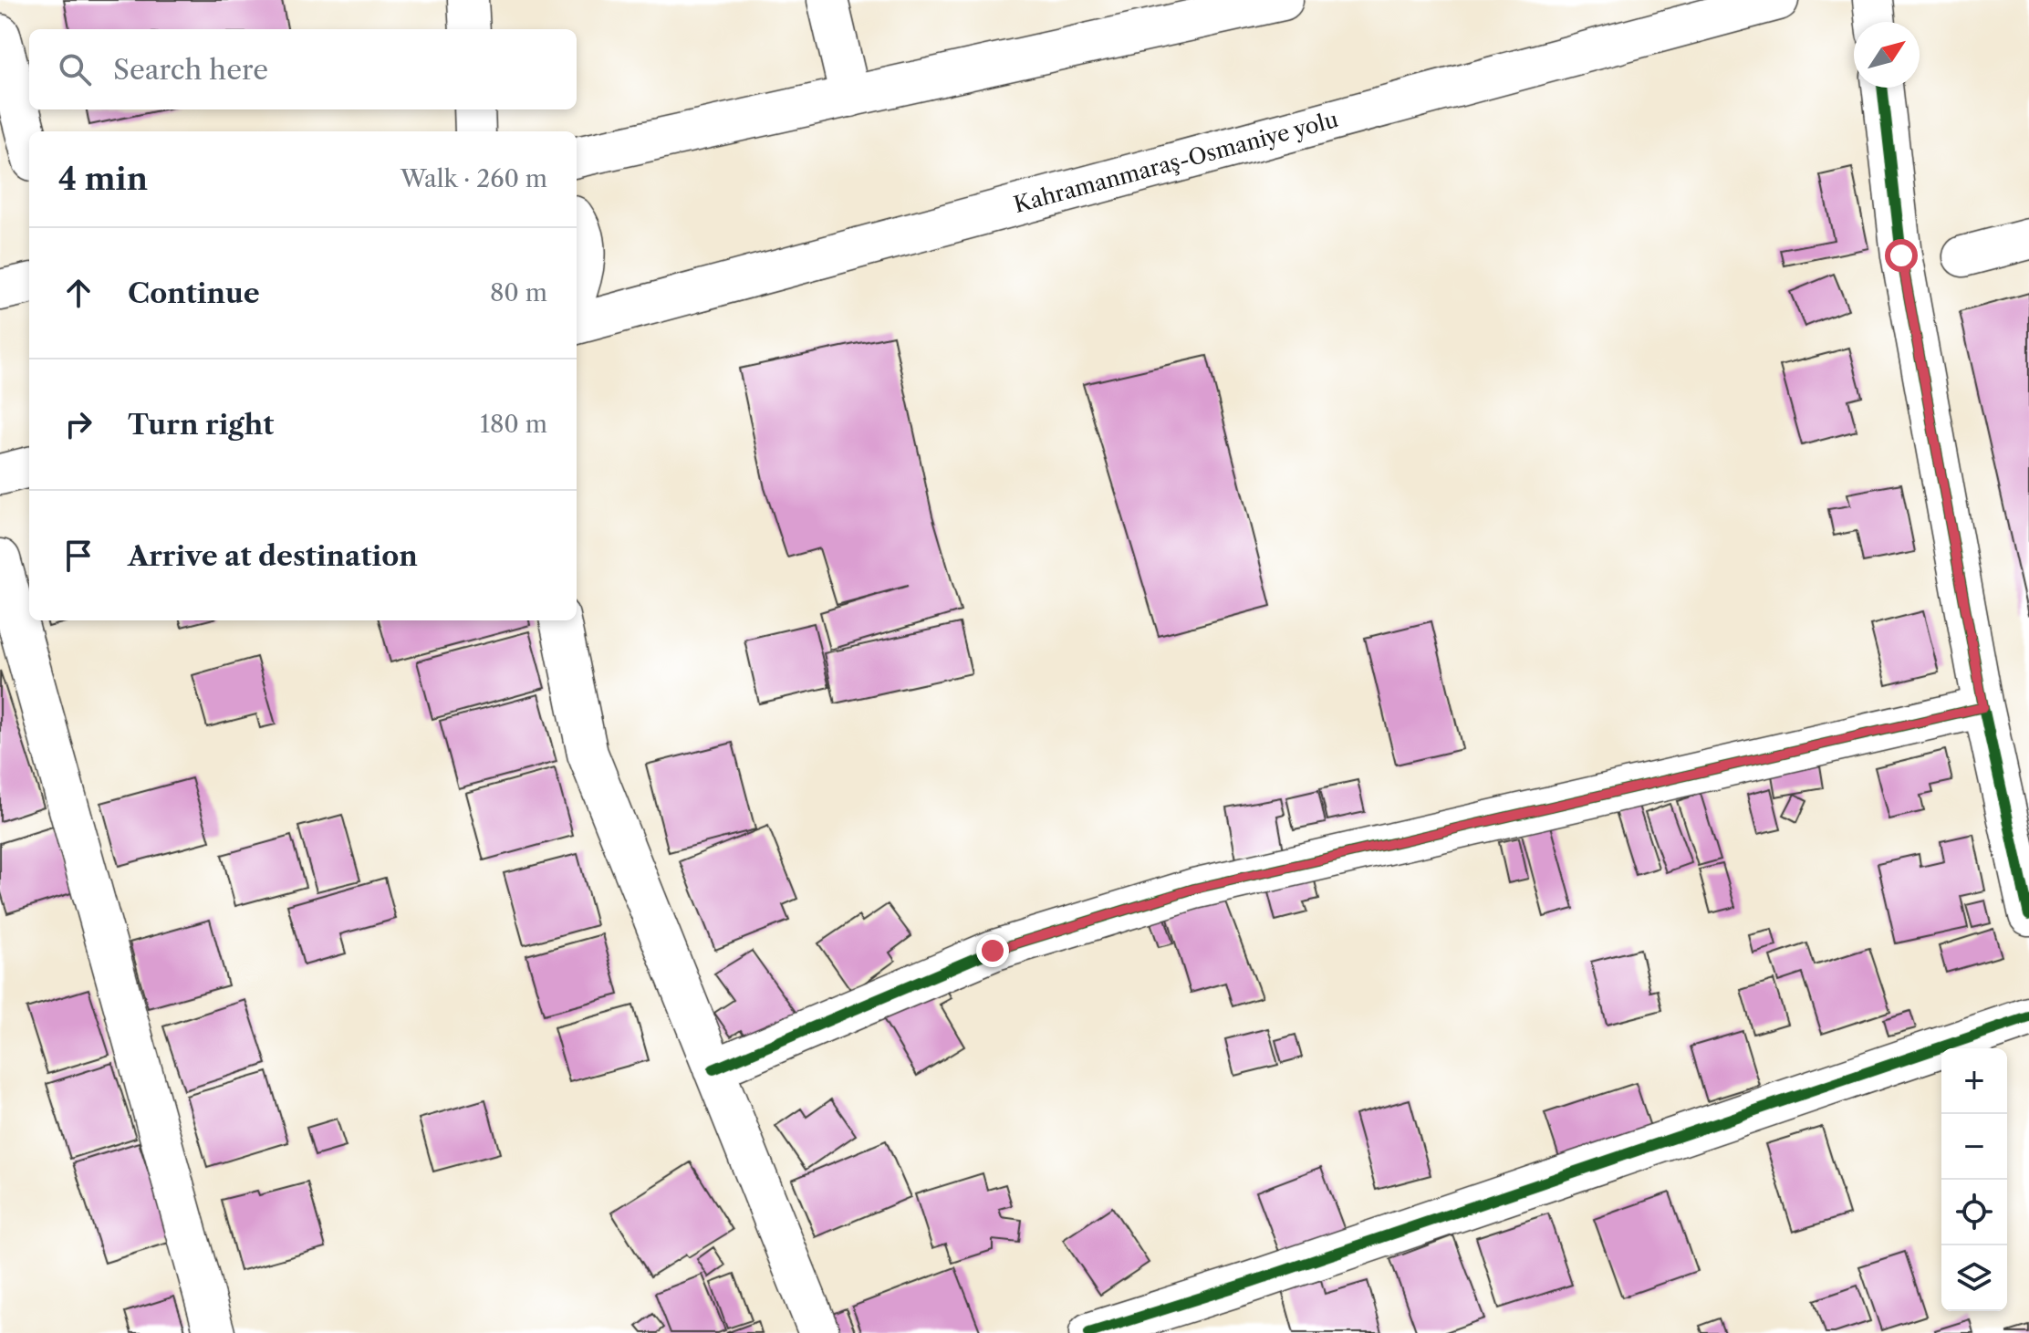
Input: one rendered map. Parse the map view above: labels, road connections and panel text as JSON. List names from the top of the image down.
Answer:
{
  "streets": {
    "main road": ["Kahramanmaraş-Osmaniye yolu"]
  },
  "north": "top right",
  "page": {
    "search": "Search here",
    "heading": ["4 min", "Walk · 260 m"],
    "list": [
      ["Continue", "80 m"],
      ["Turn right", "180 m"],
      "Arrive at destination"
    ],
    "map_buttons": ["+", "−"]
  }
}
